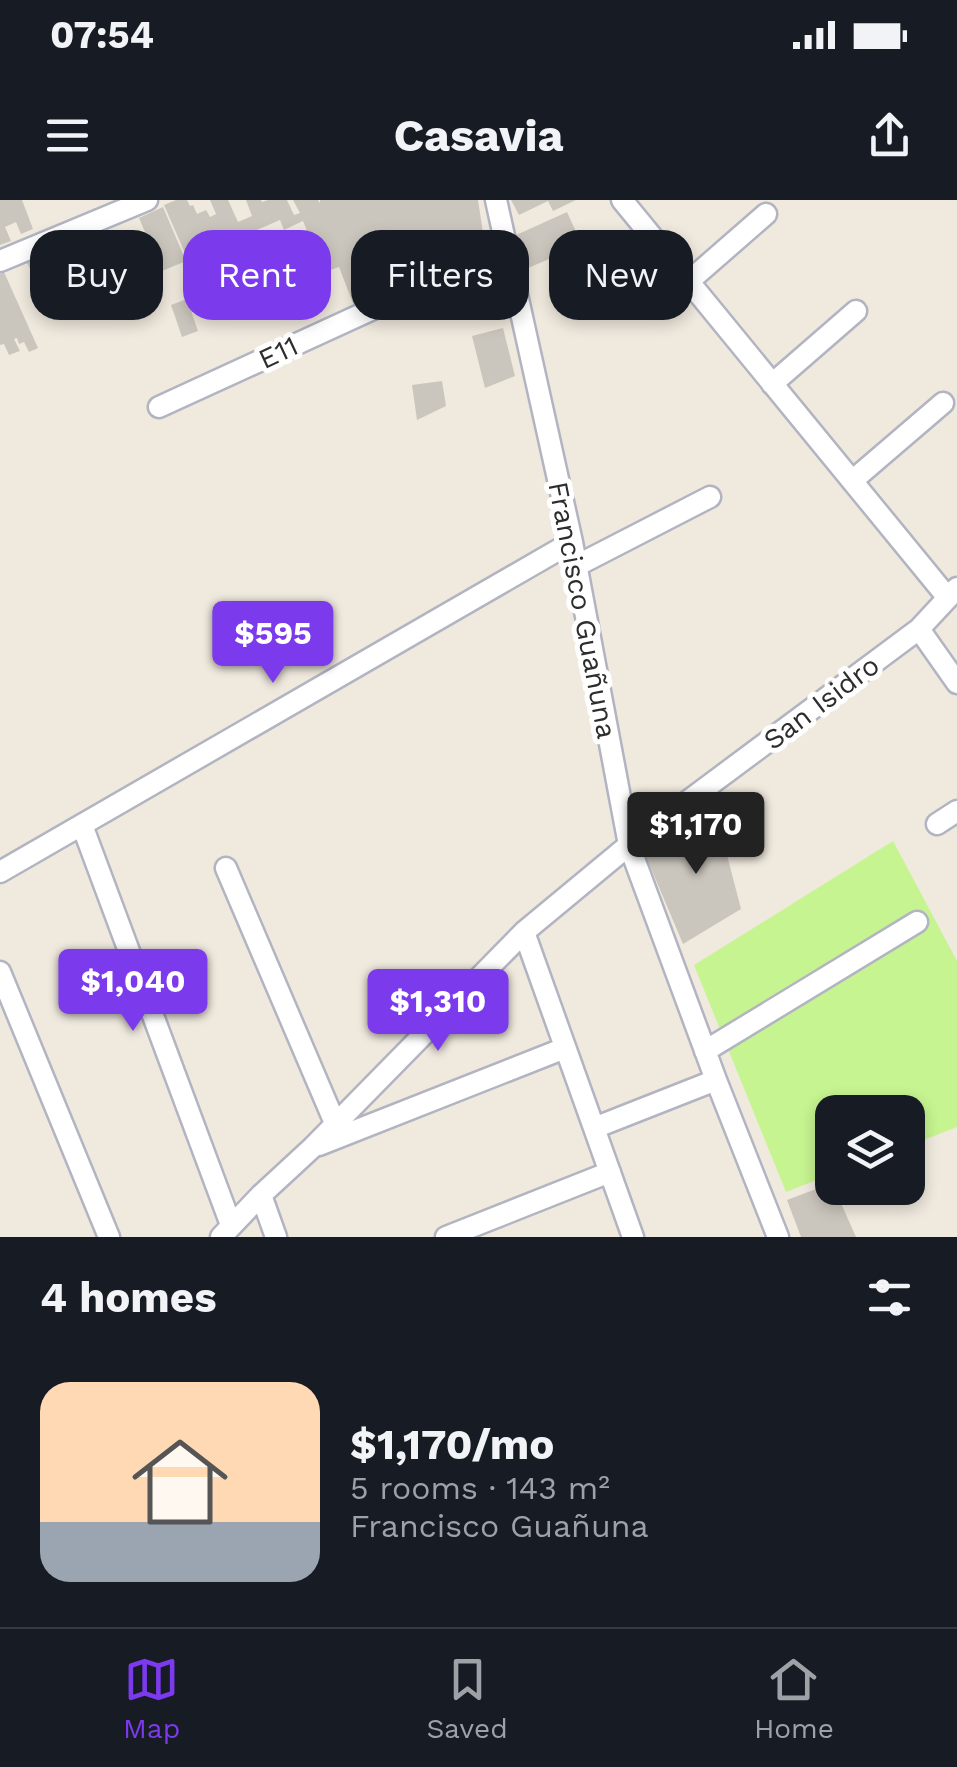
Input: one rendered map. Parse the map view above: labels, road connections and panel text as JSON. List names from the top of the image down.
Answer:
{
  "streets": {
    "street": ["E11", "Francisco Guañuna", "San Isidro"]
  },
  "crossings": [
    ["Francisco Guañuna", "San Isidro"]
  ],
  "page": {
    "status": "07:54",
    "header": "Casavia",
    "chip": [
      "Buy",
      "Rent",
      "Filters",
      "New"
    ],
    "price": [
      "$595",
      "$1,170",
      "$1,040",
      "$1,310"
    ],
    "heading": "4 homes",
    "list": [
      {
        "name": "$1,170/mo",
        "note": "5 rooms · 143 m² · Francisco Guañuna"
      }
    ],
    "tabs": ["Map", "Saved", "Home"]
  }
}
